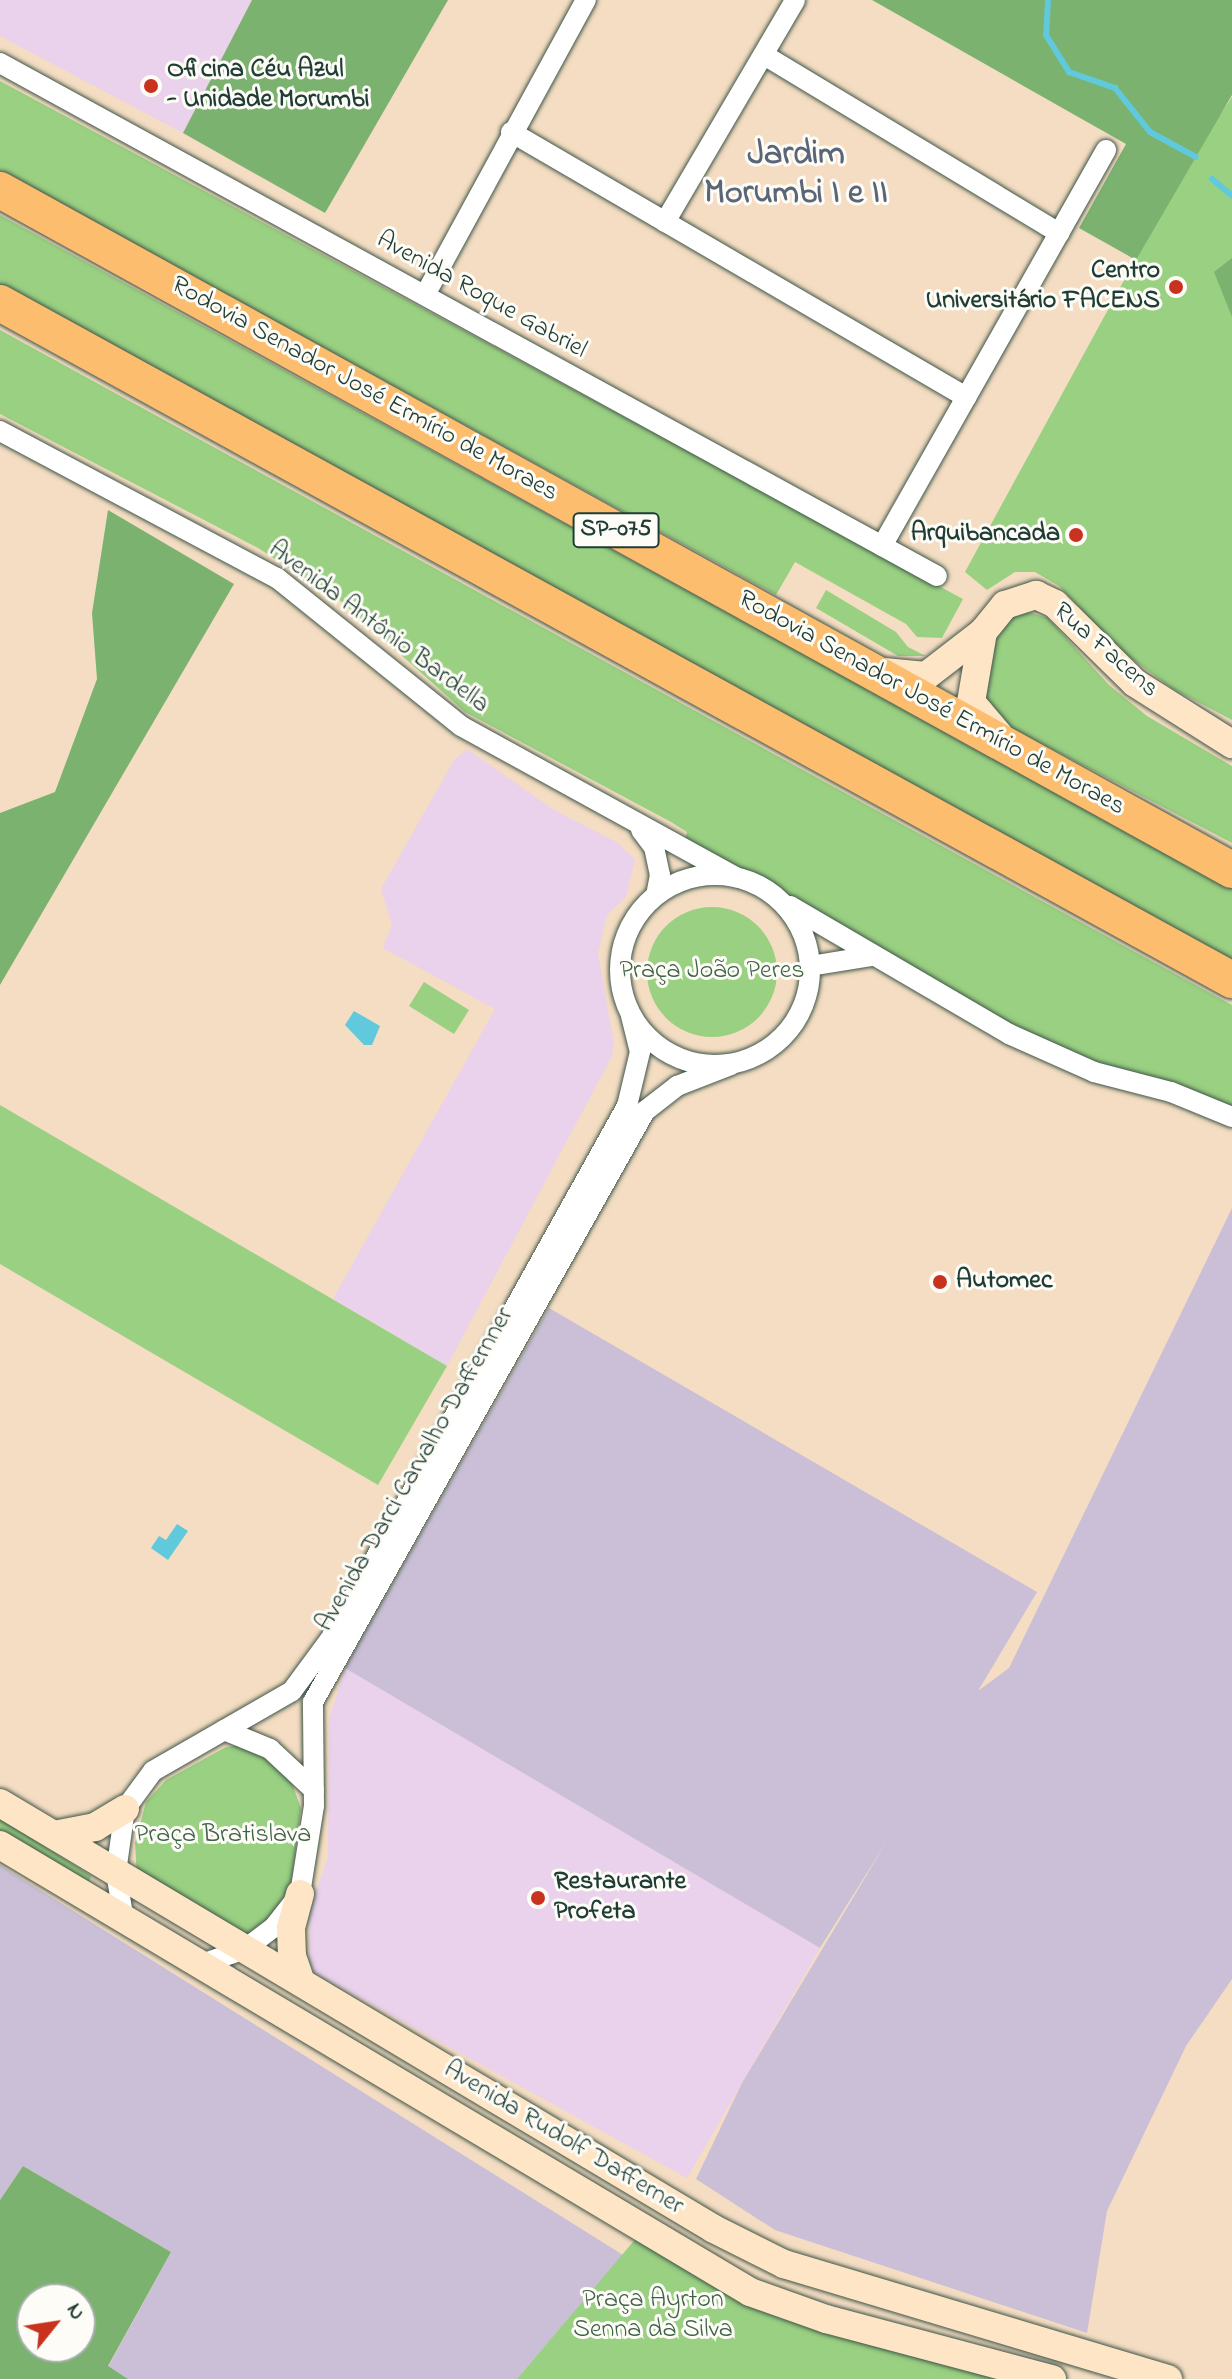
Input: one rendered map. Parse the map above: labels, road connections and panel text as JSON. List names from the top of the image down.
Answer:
{
  "streets": {
    "highway": ["Rodovia Senador José Ermírio de Moraes", "SP-075"],
    "main road": ["Rua Facens", "Avenida Rudolf Dafferner"],
    "street": ["Avenida Roque Gabriel", "Avenida Antônio Bardella", "Avenida Darci Carvalho Daffernner"]
  },
  "crossings": [
    ["Rodovia Senador José Ermírio de Moraes", "Rua Facens"],
    ["Avenida Antônio Bardella", "Avenida Darci Carvalho Daffernner"],
    ["Avenida Darci Carvalho Daffernner", "Avenida Rudolf Dafferner"]
  ],
  "districts": ["Jardim Morumbi I e II"],
  "parks": ["Praça João Peres", "Praça Bratislava", "Praça Ayrton Senna da Silva"],
  "places": [
    "Oficina Céu Azul - Unidade Morumbi",
    "Centro Universitário FACENS",
    "Arquibancada",
    "Automec",
    "Restaurante Profeta"
  ],
  "north": "top right"
}
